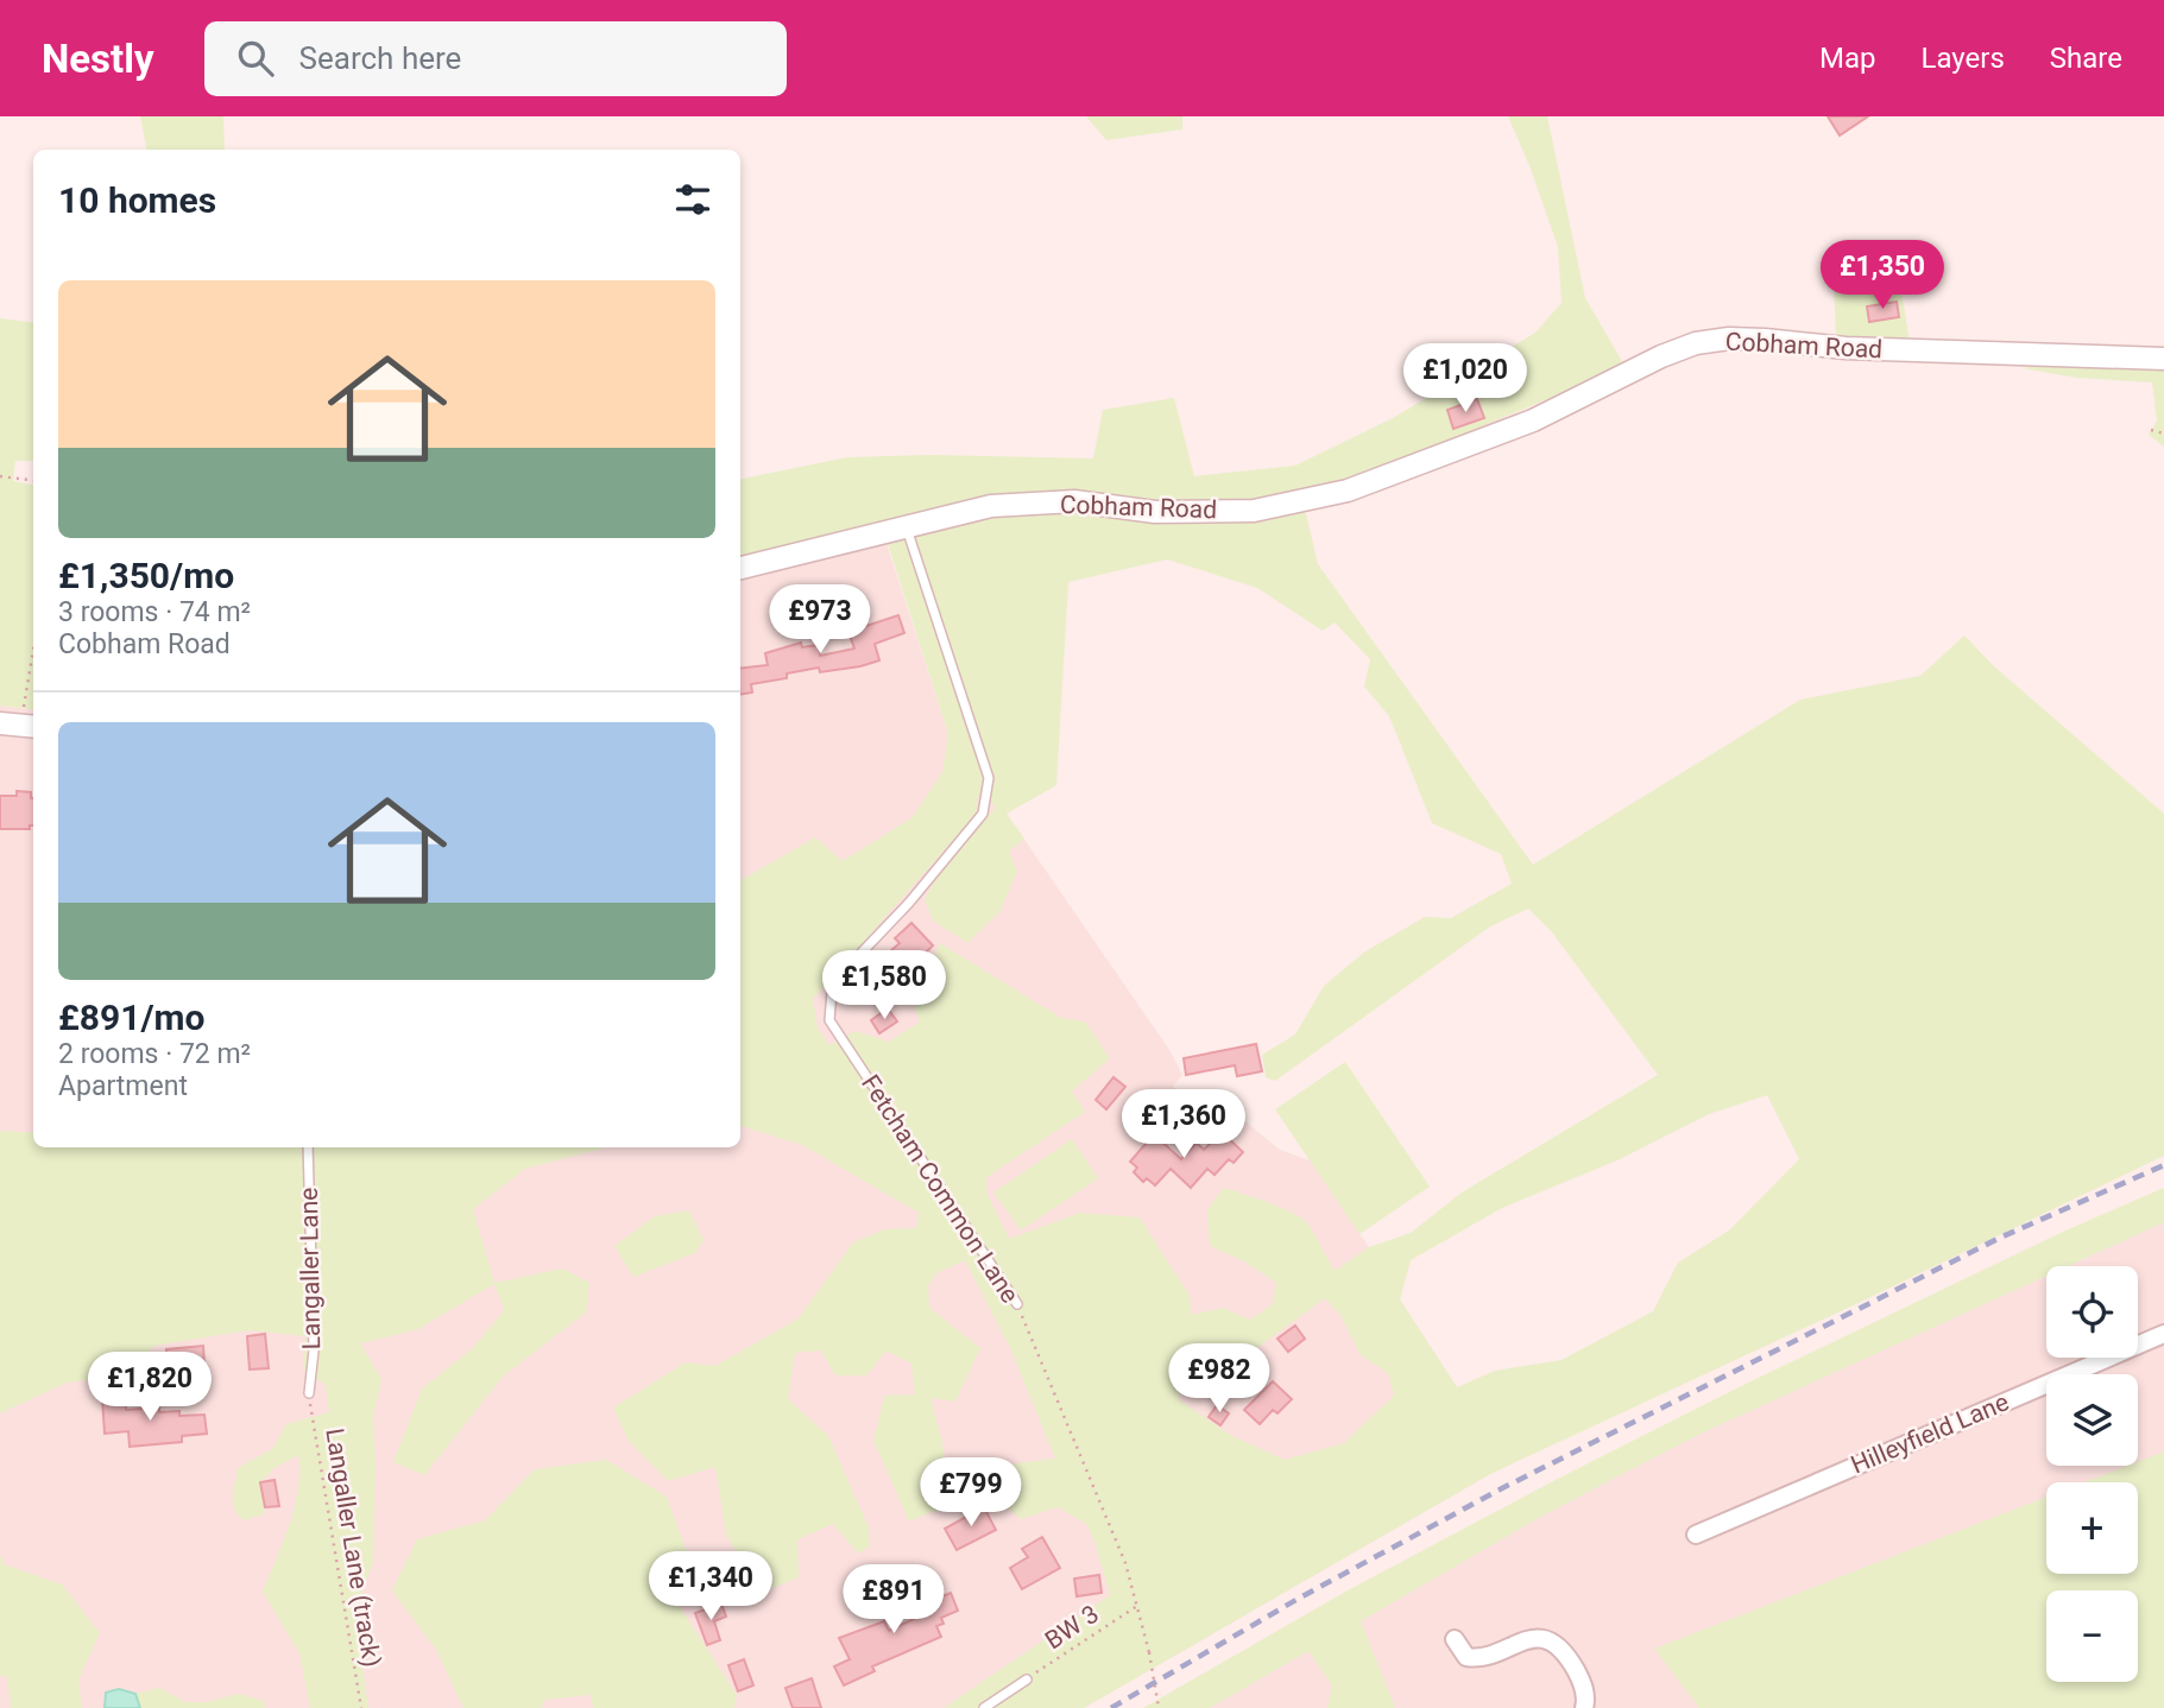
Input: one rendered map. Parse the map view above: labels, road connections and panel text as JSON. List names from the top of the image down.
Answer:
{
  "streets": {
    "street": ["Cobham Road", "Hilleyfield Lane"],
    "lane": ["Fetcham Common Lane", "Langaller Lane"],
    "path": ["Langaller Lane (track)", "BW 3"]
  },
  "crossings": [
    ["Cobham Road", "Fetcham Common Lane"],
    ["Fetcham Common Lane", "BW 3"],
    ["Langaller Lane", "Langaller Lane (track)"]
  ],
  "page": {
    "header": "Nestly",
    "search": "Search here",
    "nav": ["Map", "Layers", "Share"],
    "heading": "10 homes",
    "price": [
      "£1,350",
      "£1,020",
      "£973",
      "£1,580",
      "£1,360",
      "£982",
      "£1,820",
      "£799",
      "£1,340",
      "£891"
    ],
    "list": [
      {
        "name": "£1,350/mo",
        "note": "3 rooms · 74 m² · Cobham Road"
      },
      {
        "name": "£891/mo",
        "note": "2 rooms · 72 m² · Apartment"
      }
    ],
    "map_buttons": ["+", "−"]
  }
}
